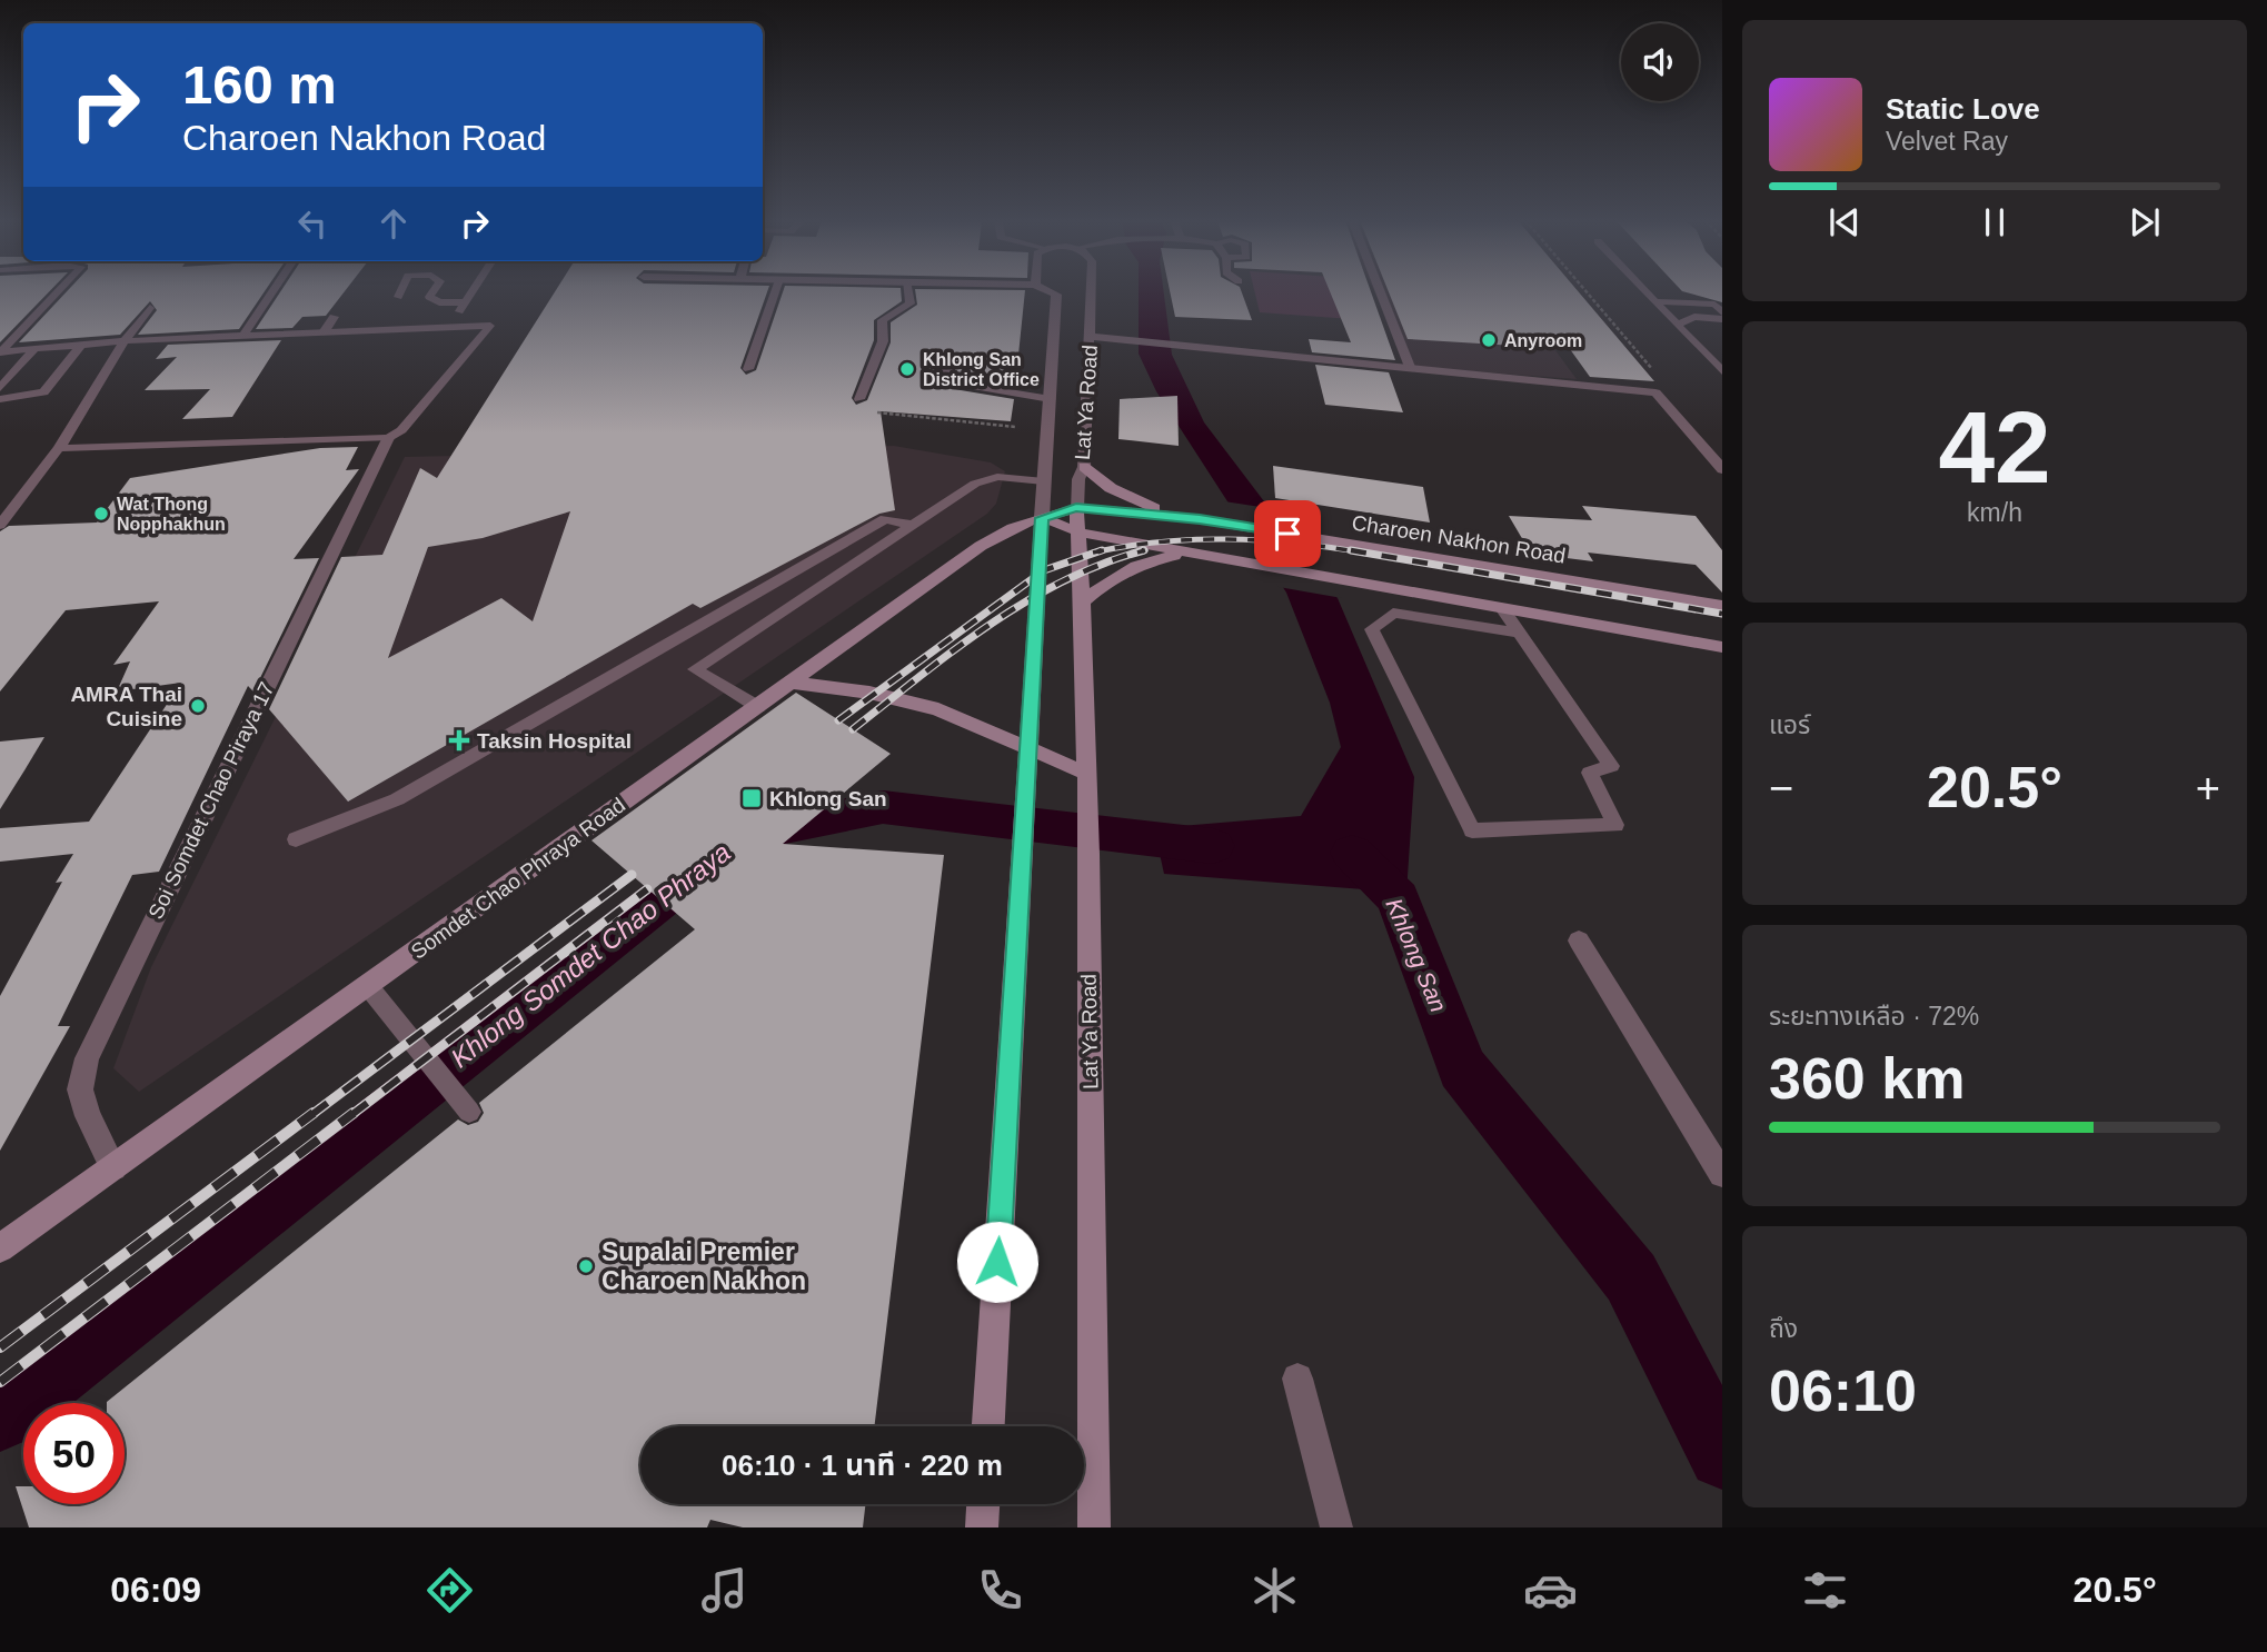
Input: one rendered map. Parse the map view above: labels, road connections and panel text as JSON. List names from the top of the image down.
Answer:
{
  "streets": {
    "main road": ["Lat Ya Road", "Charoen Nakhon Road", "Somdet Chao Phraya Road"],
    "street": ["Soi Somdet Chao Piraya 17"]
  },
  "crossings": [
    ["Lat Ya Road", "Charoen Nakhon Road"],
    ["Lat Ya Road", "Somdet Chao Phraya Road"],
    ["Charoen Nakhon Road", "Somdet Chao Phraya Road"],
    ["Soi Somdet Chao Piraya 17", "Somdet Chao Phraya Road"]
  ],
  "water": ["Khlong Somdet Chao Phraya", "Khlong San"],
  "places": {
    "other": [
      "Anyroom",
      "Khlong San District Office",
      "Wat Thong Nopphakhun",
      "AMRA Thai Cuisine",
      "Supalai Premier Charoen Nakhon"
    ],
    "health": ["Taksin Hospital"],
    "transit": ["Khlong San"]
  },
  "page": {
    "turn": ["160 m", "Charoen Nakhon Road"],
    "song": ["Static Love", "Velvet Ray"],
    "tile": [
      ["42", "km/h"],
      "แอร์",
      ["ระยะทางเหลือ · 72%", "360 km"],
      ["ถึง", "06:10"]
    ],
    "heat": ["−", "20.5°", "+"],
    "limit": "50",
    "trip": "06:10 · 1 นาที · 220 m",
    "tabs": ["06:09", "20.5°"]
  }
}
